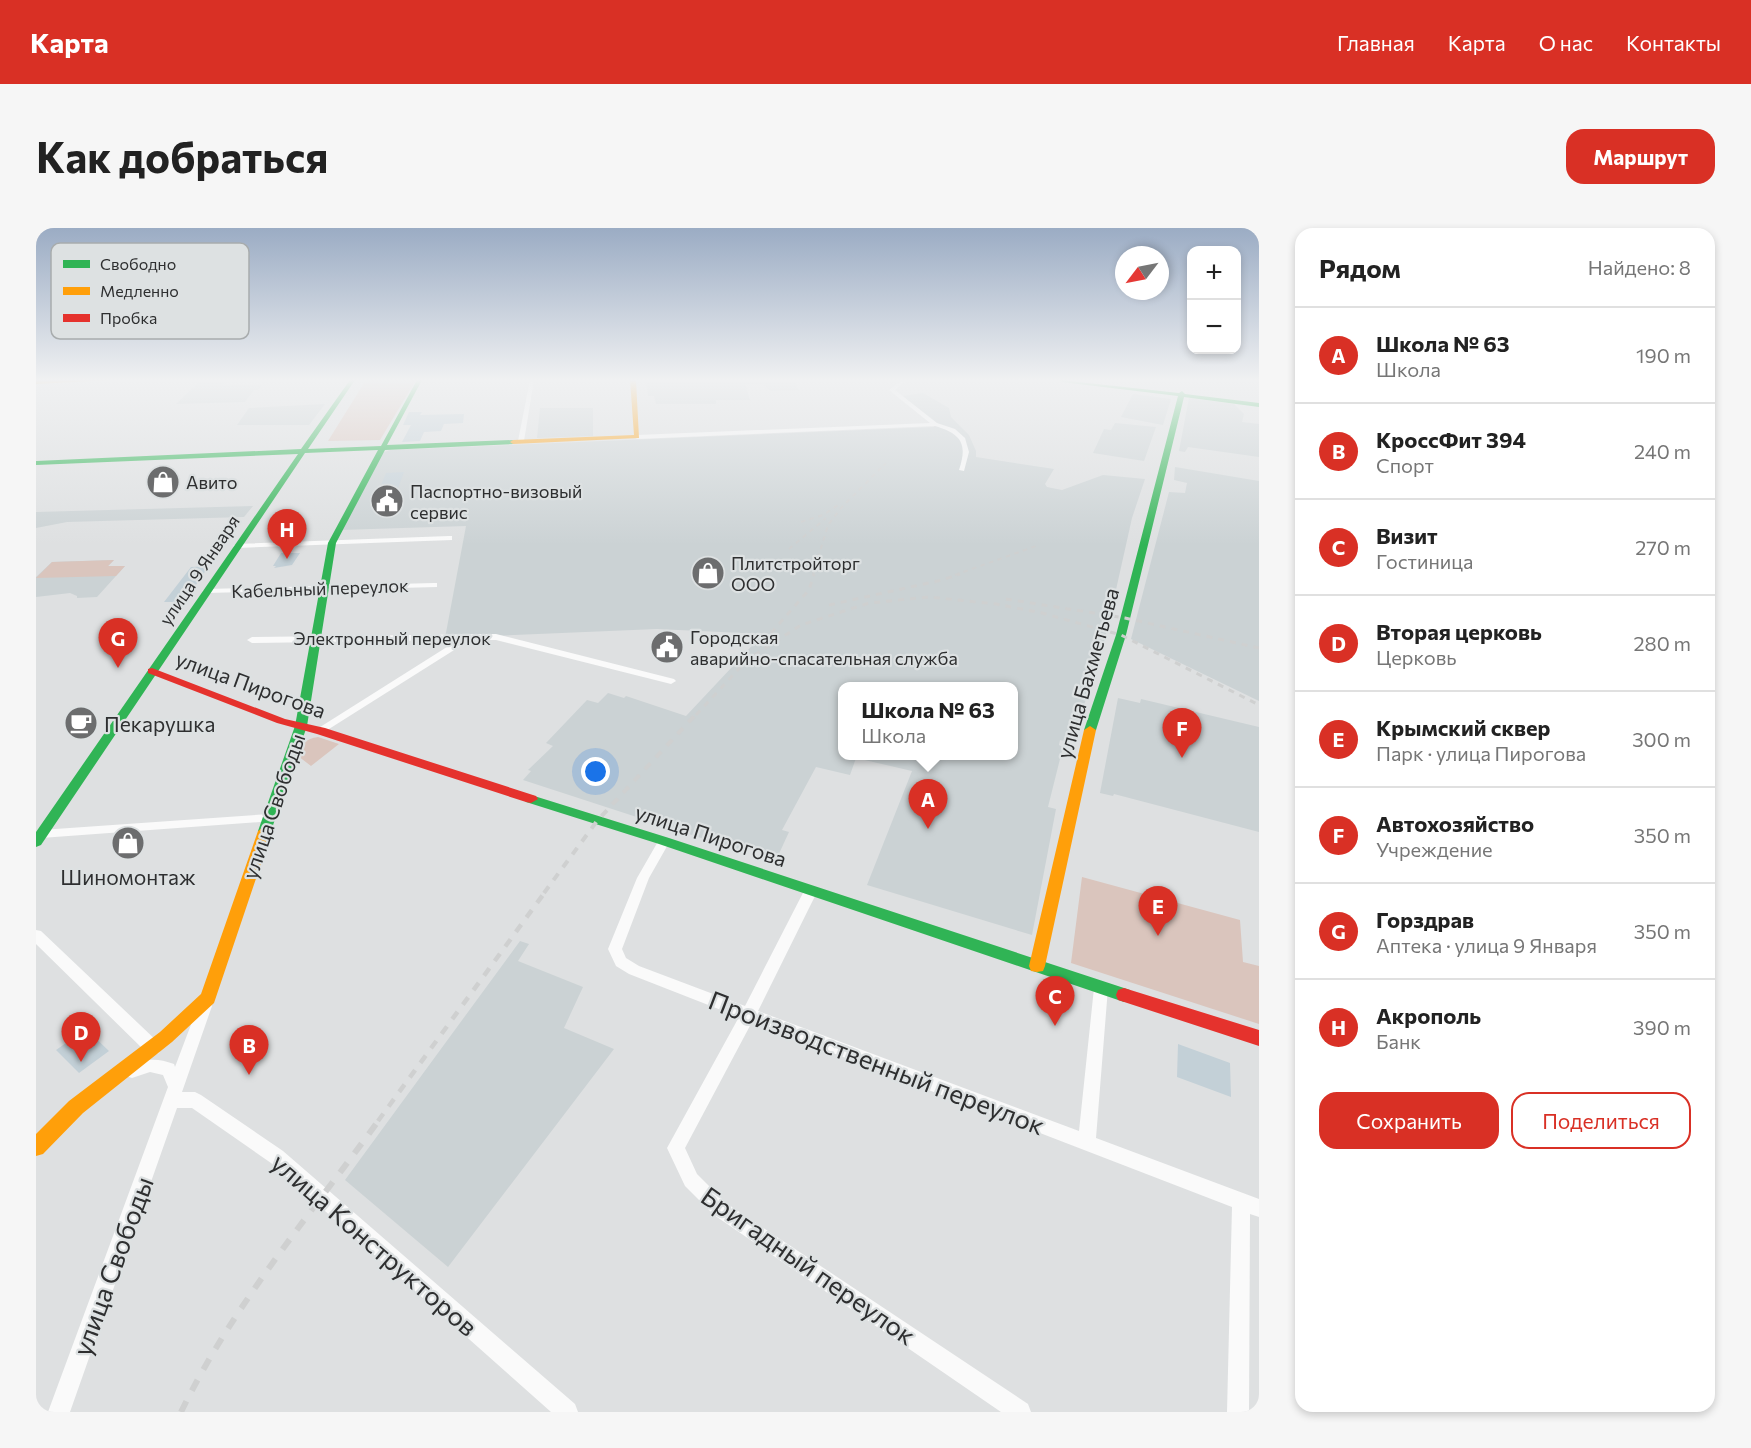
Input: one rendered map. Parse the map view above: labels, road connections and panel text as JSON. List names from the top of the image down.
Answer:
{
  "streets": {
    "street": [
      "улица 9 Января",
      "Кабельный переулок",
      "Электронный переулок",
      "улица Бахметьева",
      "улица Пирогова",
      "улица Свободы",
      "Производственный переулок",
      "улица Конструкторов",
      "Бригадный переулок"
    ]
  },
  "crossings": [
    ["улица 9 Января", "Кабельный переулок"],
    ["улица 9 Января", "улица Пирогова"],
    ["Кабельный переулок", "улица Свободы"],
    ["Электронный переулок", "улица Свободы"],
    ["улица Бахметьева", "улица Пирогова"],
    ["улица Пирогова", "улица Свободы"],
    ["улица Пирогова", "Производственный переулок"],
    ["улица Пирогова", "Бригадный переулок"],
    ["улица Свободы", "улица Конструкторов"],
    ["Производственный переулок", "Бригадный переулок"]
  ],
  "places": {
    "shop": ["Авито", "Плитстройторг ООО", "Шиномонтаж"],
    "public building": ["Паспортно-визовый сервис", "Городская аварийно-спасательная служба"],
    "cafe": ["Пекарушка"]
  },
  "legend": ["Свободно", "Медленно", "Пробка"],
  "north": "bottom left",
  "page": {
    "header": "Карта",
    "nav": [
      "Главная",
      "Карта",
      "О нас",
      "Контакты"
    ],
    "buttons": [
      "Маршрут",
      ["Сохранить", "Поделиться"]
    ],
    "title": "Как добраться",
    "heading": ["Рядом", "Найдено: 8"],
    "map_buttons": ["+", "−"],
    "list": [
      {
        "mark": "A",
        "name": "Школа № 63",
        "note": "Школа",
        "value": "190 m"
      },
      {
        "mark": "B",
        "name": "КроссФит 394",
        "note": "Спорт",
        "value": "240 m"
      },
      {
        "mark": "C",
        "name": "Визит",
        "note": "Гостиница",
        "value": "270 m"
      },
      {
        "mark": "D",
        "name": "Вторая церковь",
        "note": "Церковь",
        "value": "280 m"
      },
      {
        "mark": "E",
        "name": "Крымский сквер",
        "note": "Парк · улица Пирогова",
        "value": "300 m"
      },
      {
        "mark": "F",
        "name": "Автохозяйство",
        "note": "Учреждение",
        "value": "350 m"
      },
      {
        "mark": "G",
        "name": "Горздрав",
        "note": "Аптека · улица 9 Января",
        "value": "350 m"
      },
      {
        "mark": "H",
        "name": "Акрополь",
        "note": "Банк",
        "value": "390 m"
      }
    ],
    "pins": [
      "H",
      "G",
      "F",
      "A",
      "E",
      "C",
      "D",
      "B"
    ],
    "popup": ["Школа № 63", "Школа"]
  }
}
